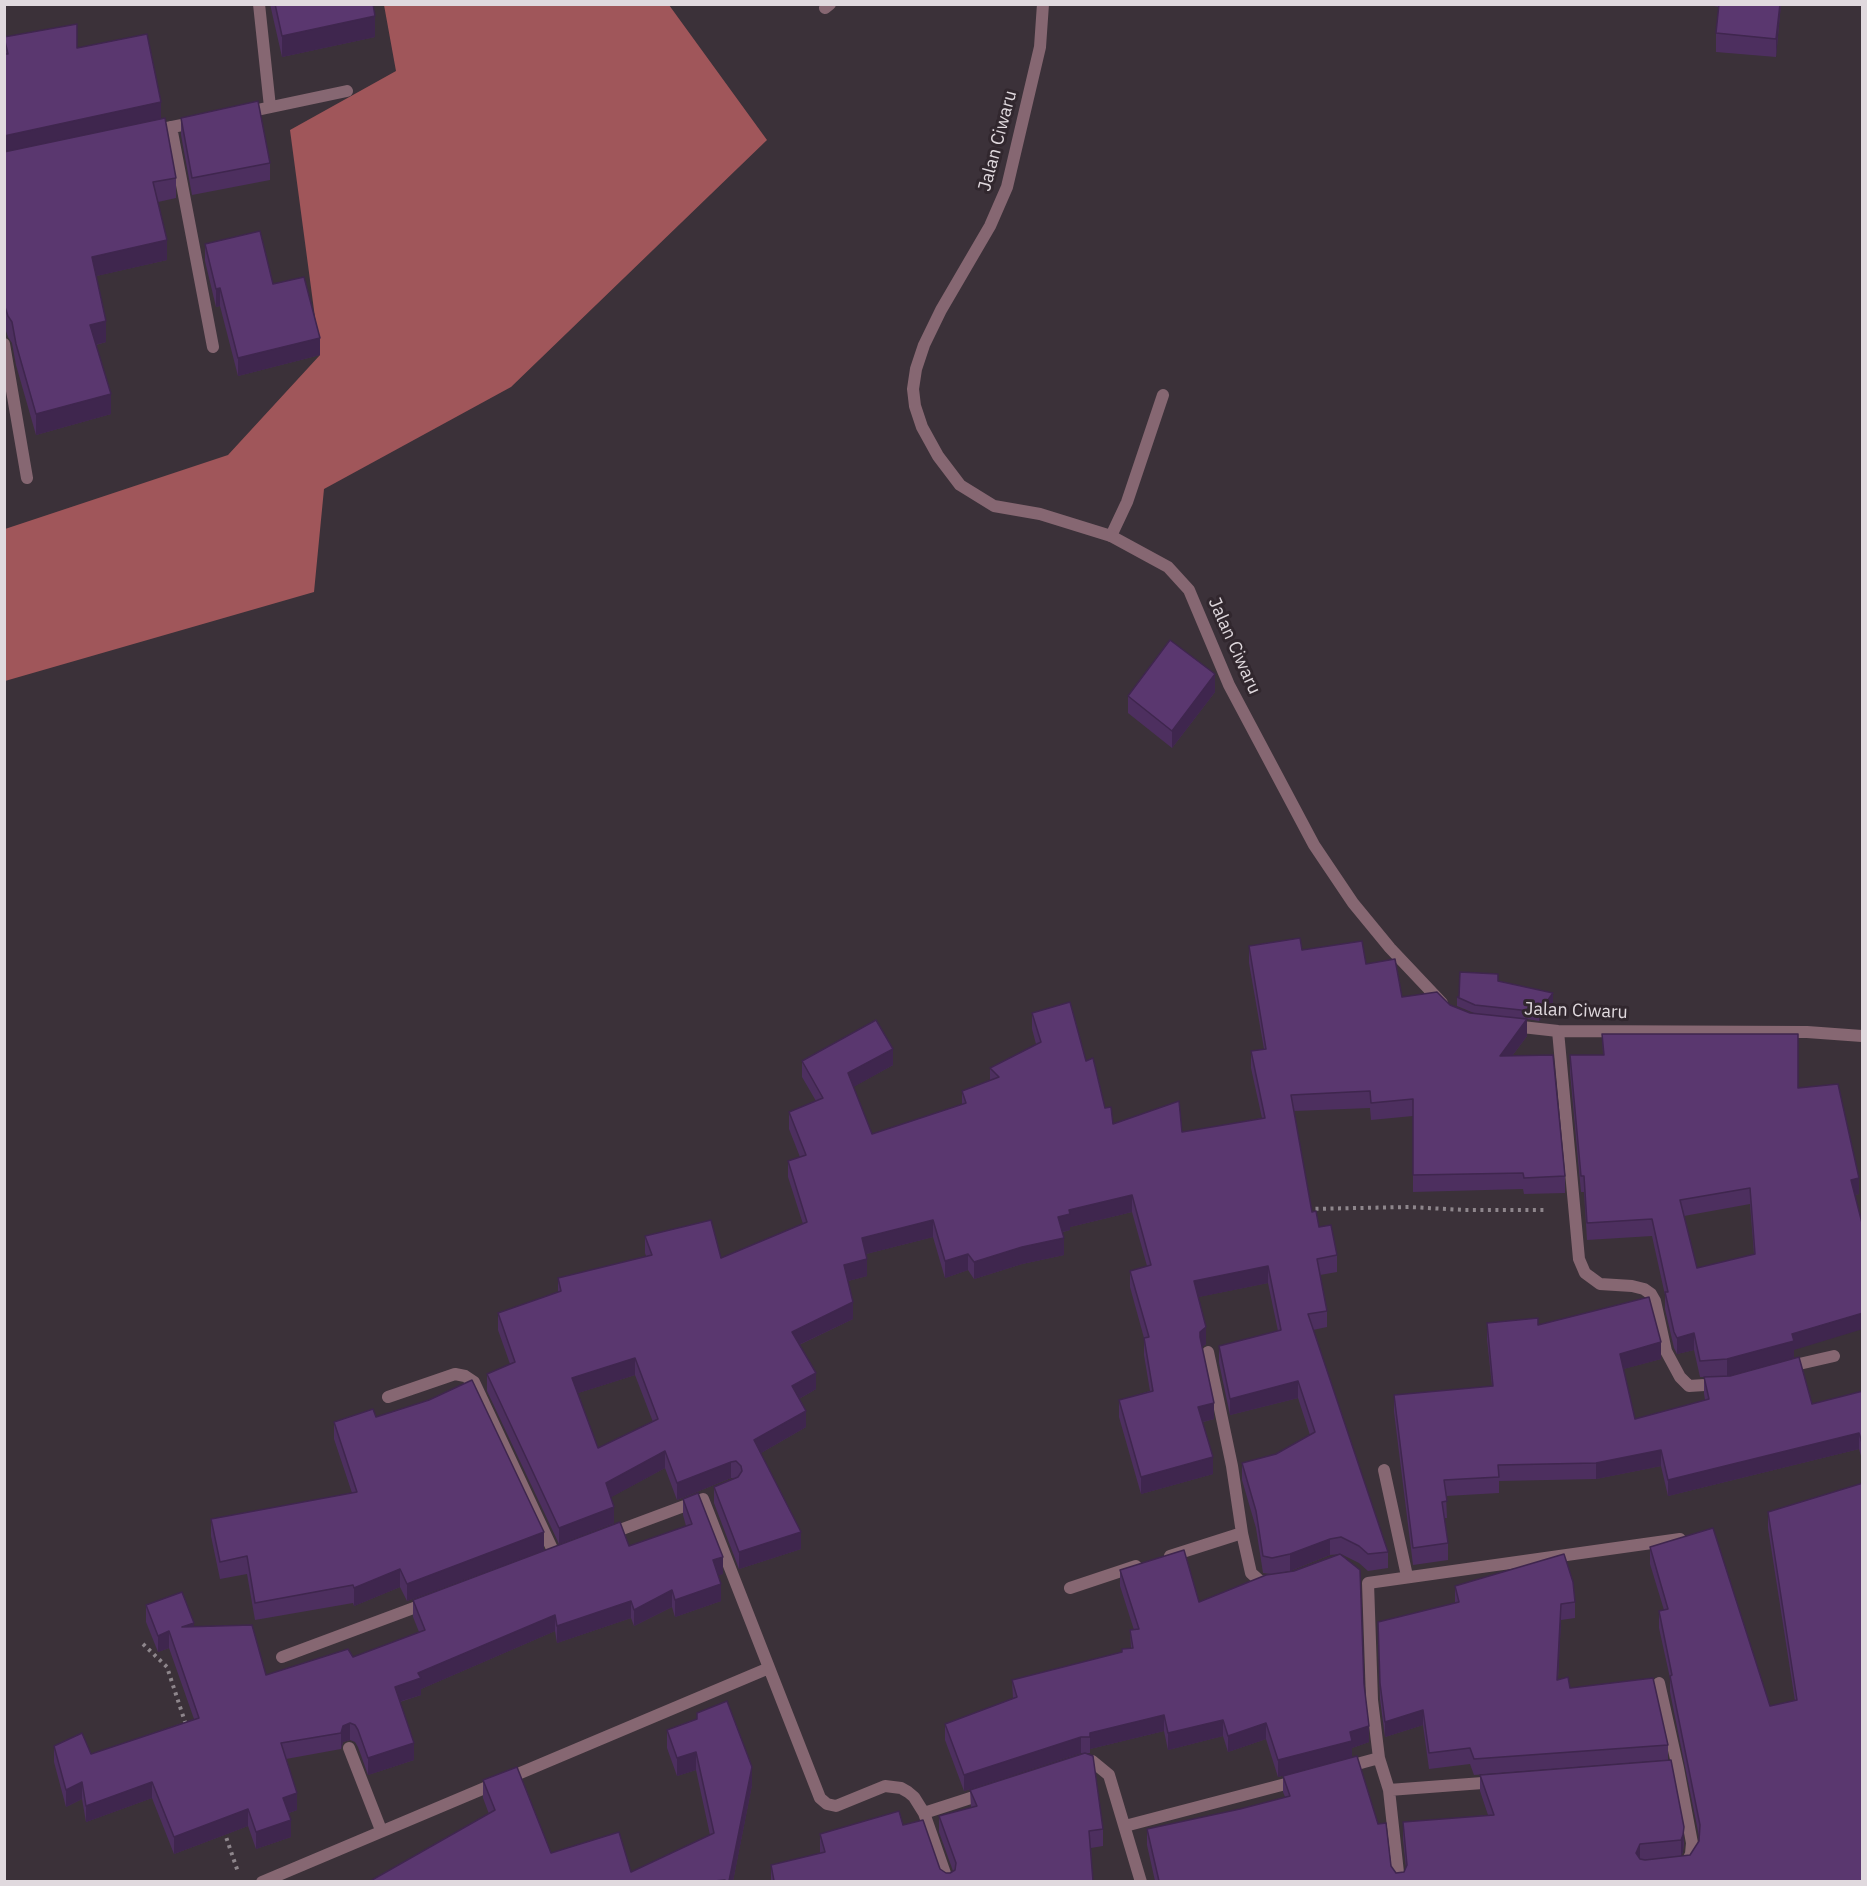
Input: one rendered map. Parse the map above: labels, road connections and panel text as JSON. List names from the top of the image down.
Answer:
{
  "streets": {
    "street": ["Jalan Ciwaru"]
  }
}
